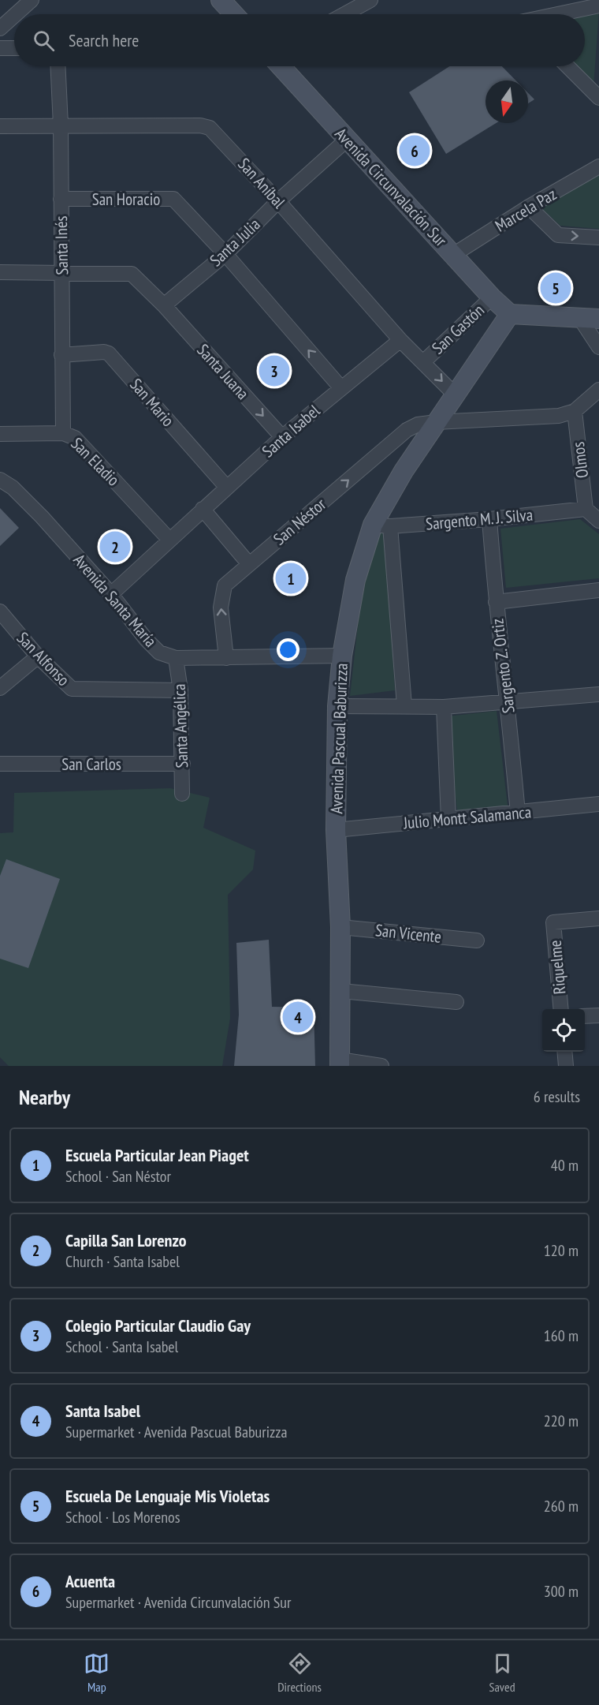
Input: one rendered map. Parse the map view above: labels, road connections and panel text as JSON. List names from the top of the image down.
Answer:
{
  "streets": {
    "main road": ["Avenida Circunvalación Sur", "Avenida Pascual Baburizza"],
    "street": [
      "San Aníbal",
      "San Horacio",
      "Marcela Paz",
      "Santa Julia",
      "Santa Inés",
      "San Gastón",
      "Santa Juana",
      "San Mario",
      "Santa Isabel",
      "Olmos",
      "San Eladio",
      "Sargento M. J. Silva",
      "San Néstor",
      "Avenida Santa María",
      "San Alfonso",
      "Sargento Z. Ortiz",
      "Santa Angélica",
      "San Carlos",
      "Julio Montt Salamanca",
      "San Vicente",
      "Riquelme"
    ]
  },
  "crossings": [
    ["San Aníbal", "Santa Julia"],
    ["San Aníbal", "Santa Inés"],
    ["San Aníbal", "San Gastón"],
    ["San Aníbal", "Santa Isabel"],
    ["San Aníbal", "Avenida Pascual Baburizza"],
    ["Avenida Circunvalación Sur", "Marcela Paz"],
    ["Avenida Circunvalación Sur", "Santa Julia"],
    ["Avenida Circunvalación Sur", "San Gastón"],
    ["Avenida Circunvalación Sur", "Avenida Pascual Baburizza"],
    ["San Horacio", "Santa Julia"],
    ["San Horacio", "Santa Inés"],
    ["Santa Julia", "Santa Juana"],
    ["Santa Inés", "Santa Juana"],
    ["Santa Inés", "San Mario"],
    ["Santa Inés", "San Eladio"],
    ["Santa Juana", "Santa Isabel"],
    ["San Mario", "Santa Isabel"],
    ["Santa Isabel", "San Eladio"],
    ["Santa Isabel", "Avenida Santa María"],
    ["Olmos", "Sargento M. J. Silva"],
    ["Olmos", "San Néstor"],
    ["Sargento M. J. Silva", "Sargento Z. Ortiz"],
    ["Sargento M. J. Silva", "Avenida Pascual Baburizza"],
    ["San Néstor", "Avenida Santa María"],
    ["San Néstor", "Avenida Pascual Baburizza"],
    ["Avenida Santa María", "Santa Angélica"],
    ["Avenida Santa María", "Avenida Pascual Baburizza"],
    ["San Alfonso", "Santa Angélica"],
    ["Sargento Z. Ortiz", "Julio Montt Salamanca"],
    ["Santa Angélica", "San Carlos"],
    ["Avenida Pascual Baburizza", "Julio Montt Salamanca"],
    ["Avenida Pascual Baburizza", "San Vicente"]
  ],
  "one_way": ["San Néstor"],
  "north": "bottom",
  "page": {
    "search": "Search here",
    "pins": [
      "6",
      "5",
      "3",
      "2",
      "1",
      "4"
    ],
    "heading": ["Nearby", "6 results"],
    "list": [
      {
        "mark": "1",
        "name": "Escuela Particular Jean Piaget",
        "note": "School · San Néstor",
        "value": "40 m"
      },
      {
        "mark": "2",
        "name": "Capilla San Lorenzo",
        "note": "Church · Santa Isabel",
        "value": "120 m"
      },
      {
        "mark": "3",
        "name": "Colegio Particular Claudio Gay",
        "note": "School · Santa Isabel",
        "value": "160 m"
      },
      {
        "mark": "4",
        "name": "Santa Isabel",
        "note": "Supermarket · Avenida Pascual Baburizza",
        "value": "220 m"
      },
      {
        "mark": "5",
        "name": "Escuela De Lenguaje Mis Violetas",
        "note": "School · Los Morenos",
        "value": "260 m"
      },
      {
        "mark": "6",
        "name": "Acuenta",
        "note": "Supermarket · Avenida Circunvalación Sur",
        "value": "300 m"
      }
    ],
    "nav": ["Map", "Directions", "Saved"]
  }
}
